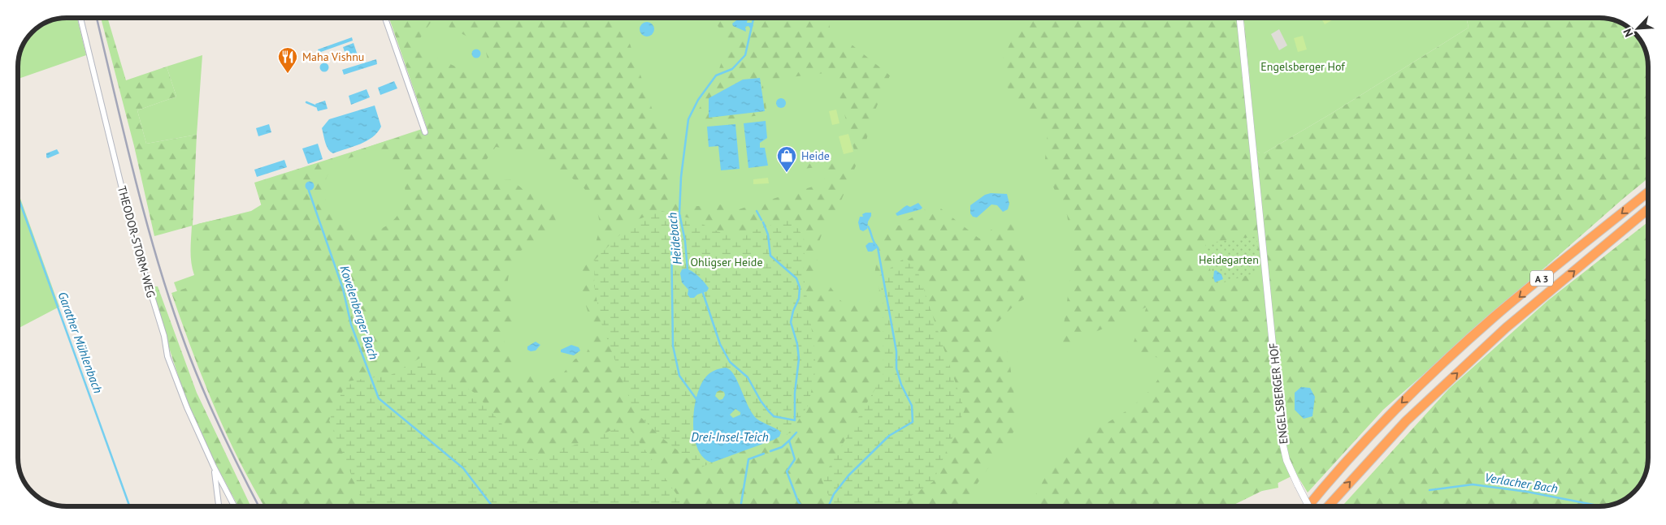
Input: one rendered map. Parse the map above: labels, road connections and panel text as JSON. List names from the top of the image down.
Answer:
{
  "streets": {
    "highway": ["A 3"],
    "street": ["THEODOR-STORM-WEG", "ENGELSBERGER HOF"]
  },
  "water": [
    "Heidebach",
    "Kovelenberger Bach",
    "Garather Mühlenbach",
    "Drei-Insel-Teich",
    "Verlacher Bach"
  ],
  "parks": ["Engelsberger Hof", "Heidegarten", "Ohligser Heide"],
  "places": {
    "restaurant": ["Maha Vishnu"],
    "shop": ["Heide"]
  },
  "north": "bottom left"
}
